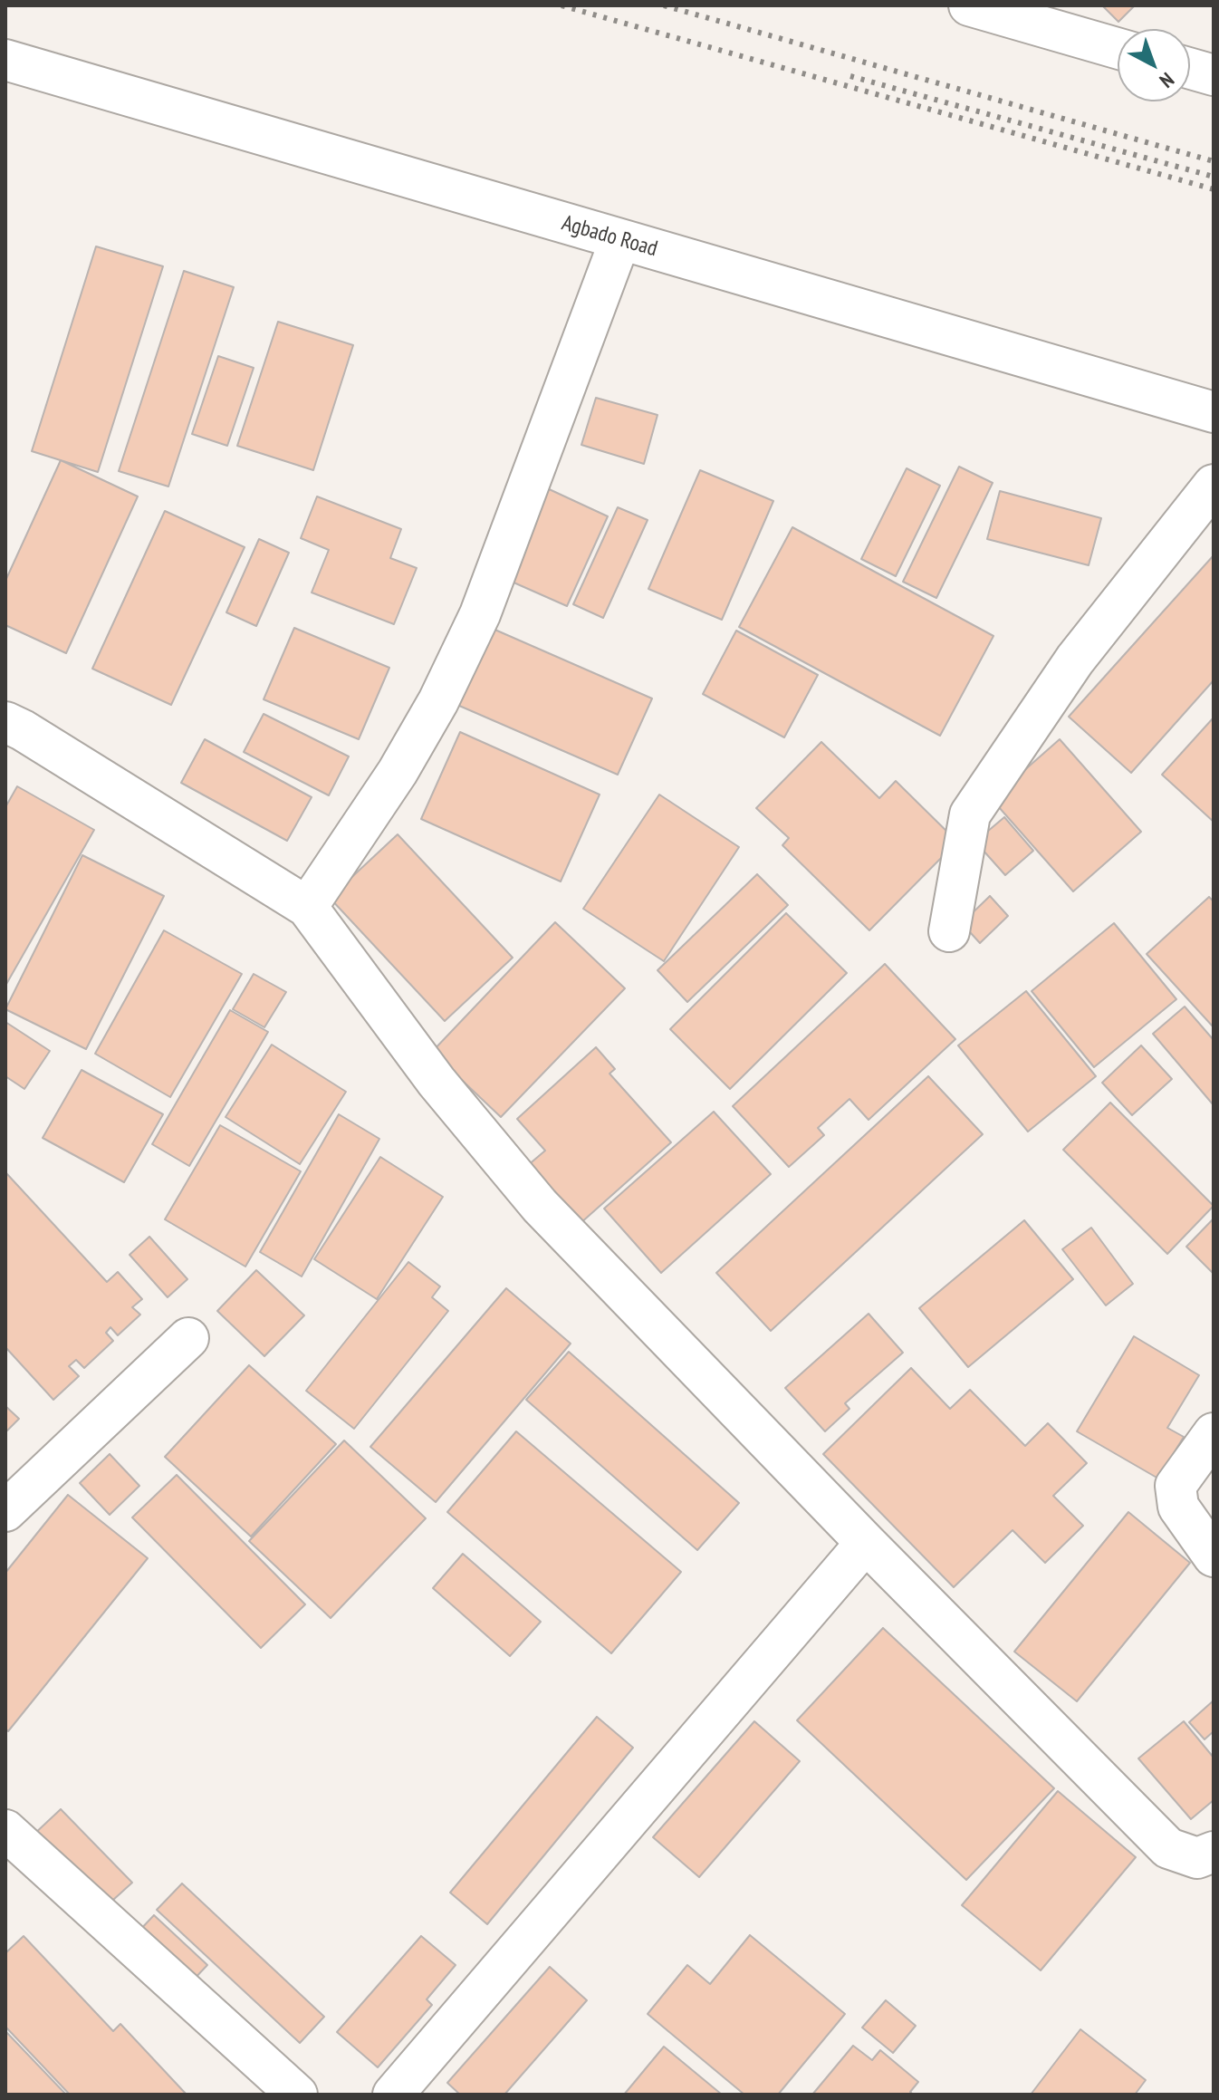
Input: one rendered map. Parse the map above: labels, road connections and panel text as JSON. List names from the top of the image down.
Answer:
{
  "streets": {
    "street": ["Agbado Road"]
  },
  "north": "bottom right"
}
